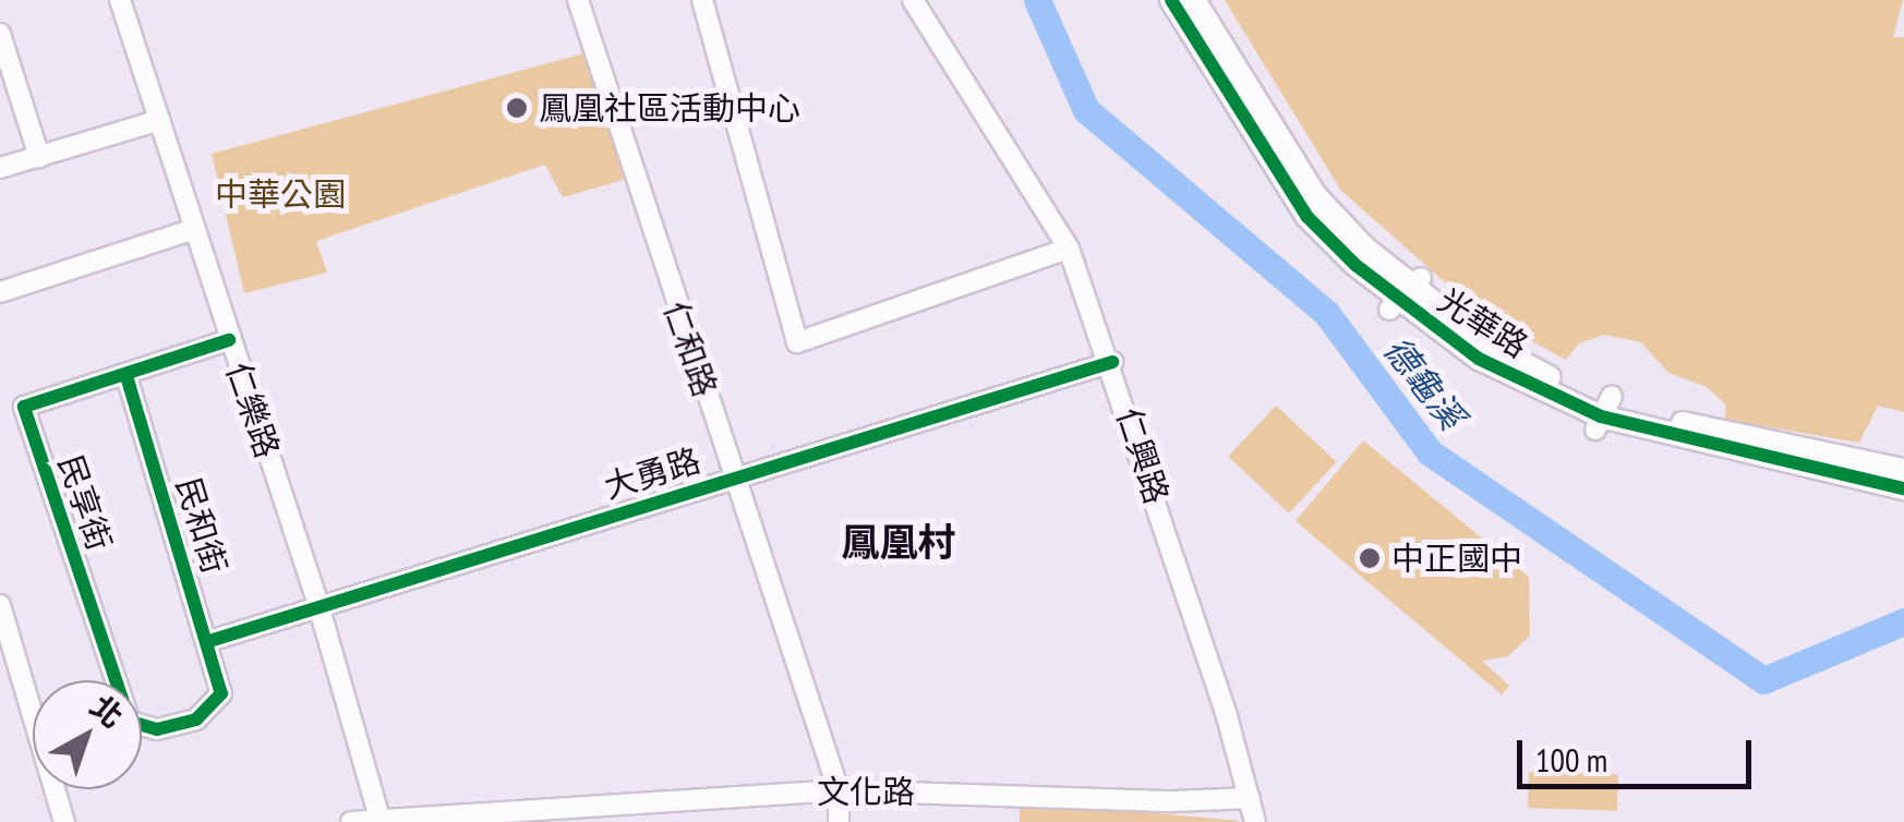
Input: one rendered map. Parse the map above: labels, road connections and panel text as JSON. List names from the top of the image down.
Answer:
{
  "streets": {
    "street": [
      "光華路",
      "仁和路",
      "仁樂路",
      "仁興路",
      "大勇路",
      "民享街",
      "民和街",
      "文化路"
    ]
  },
  "crossings": [
    ["仁和路", "大勇路"],
    ["仁和路", "文化路"],
    ["仁樂路", "大勇路"],
    ["仁樂路", "民享街"],
    ["仁樂路", "文化路"],
    ["仁興路", "大勇路"],
    ["仁興路", "文化路"],
    ["大勇路", "民和街"],
    ["民享街", "民和街"]
  ],
  "districts": ["鳳凰村"],
  "water": ["德龜溪"],
  "parks": ["中華公園"],
  "places": ["鳳凰社區活動中心", "中正國中"],
  "scale_bar": "100 m",
  "north": "top right"
}
